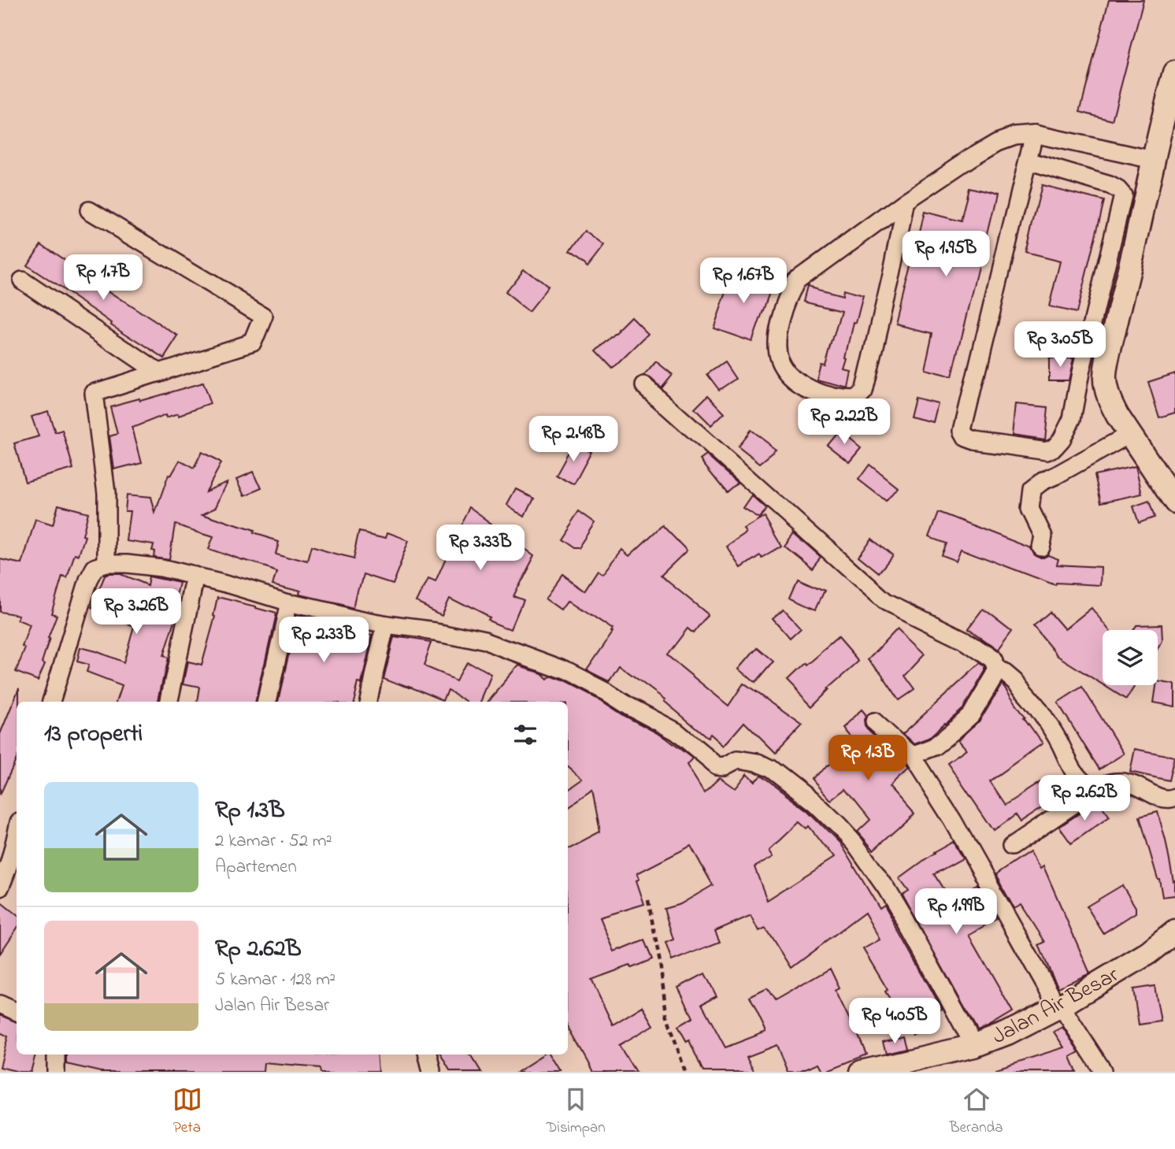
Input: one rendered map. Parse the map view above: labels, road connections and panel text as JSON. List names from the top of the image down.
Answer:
{
  "streets": {
    "street": ["Jalan Air Besar"]
  },
  "page": {
    "price": [
      "Rp 1.95B",
      "Rp 1.7B",
      "Rp 1.67B",
      "Rp 3.05B",
      "Rp 2.22B",
      "Rp 2.48B",
      "Rp 3.33B",
      "Rp 3.26B",
      "Rp 2.33B",
      "Rp 1.3B",
      "Rp 2.62B",
      "Rp 1.99B",
      "Rp 4.05B"
    ],
    "heading": "13 properti",
    "list": [
      {
        "name": "Rp 1.3B",
        "note": "2 kamar · 52 m² · Apartemen"
      },
      {
        "name": "Rp 2.62B",
        "note": "5 kamar · 128 m² · Jalan Air Besar"
      }
    ],
    "tabs": ["Peta", "Disimpan", "Beranda"]
  }
}
